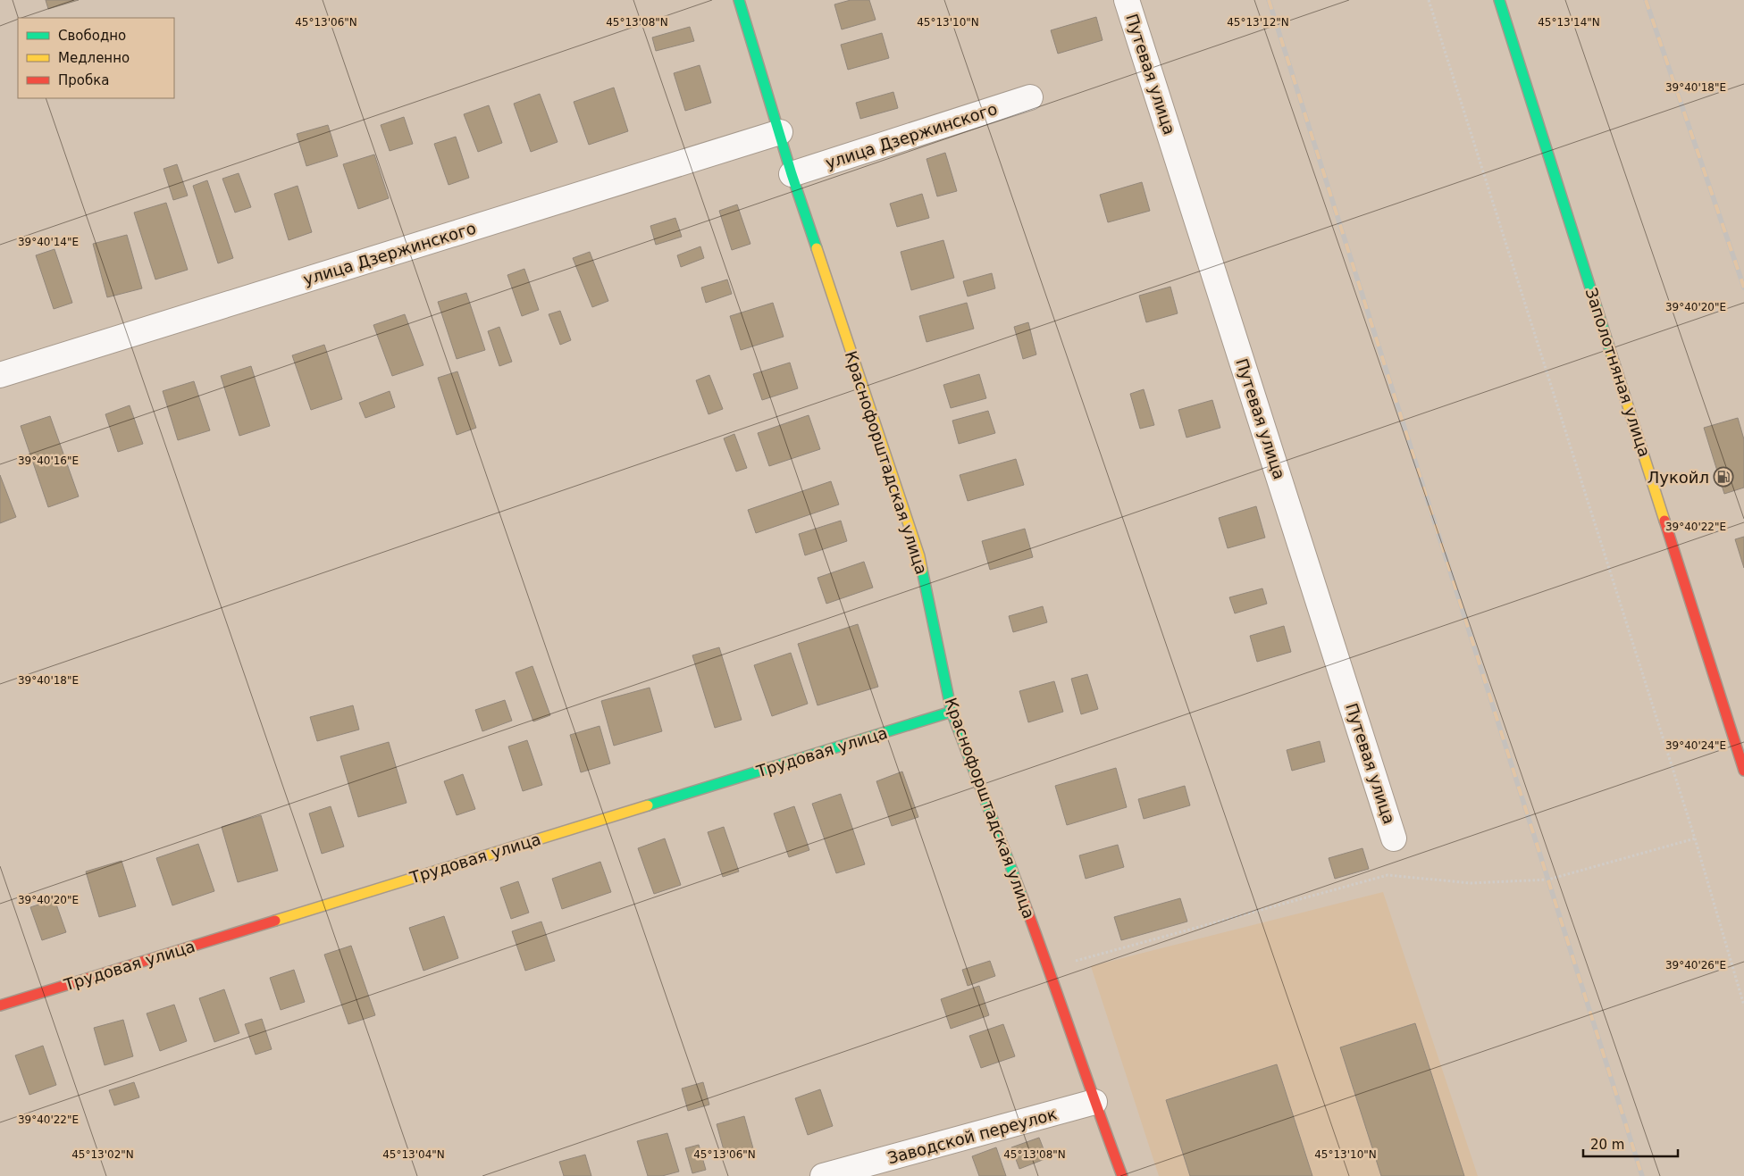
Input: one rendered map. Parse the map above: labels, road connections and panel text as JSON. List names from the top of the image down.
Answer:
{
  "streets": {
    "street": [
      "Путевая улица",
      "улица Дзержинского",
      "Заполотняная улица",
      "Краснофорштадская улица",
      "Трудовая улица",
      "Заводской переулок"
    ]
  },
  "crossings": [
    ["улица Дзержинского", "Краснофорштадская улица"],
    ["Краснофорштадская улица", "Трудовая улица"],
    ["Краснофорштадская улица", "Заводской переулок"]
  ],
  "places": {
    "fuel station": ["Лукойл"]
  },
  "legend": ["Свободно", "Медленно", "Пробка"],
  "scale_bar": "20 m",
  "coordinates": [
    "45°13'12\"N",
    "45°13'14\"N",
    "45°13'06\"N",
    "45°13'08\"N",
    "45°13'10\"N",
    "39°40'18\"E",
    "39°40'14\"E",
    "39°40'20\"E",
    "39°40'16\"E",
    "39°40'22\"E",
    "39°40'24\"E",
    "39°40'26\"E",
    "45°13'02\"N",
    "45°13'04\"N"
  ]
}
